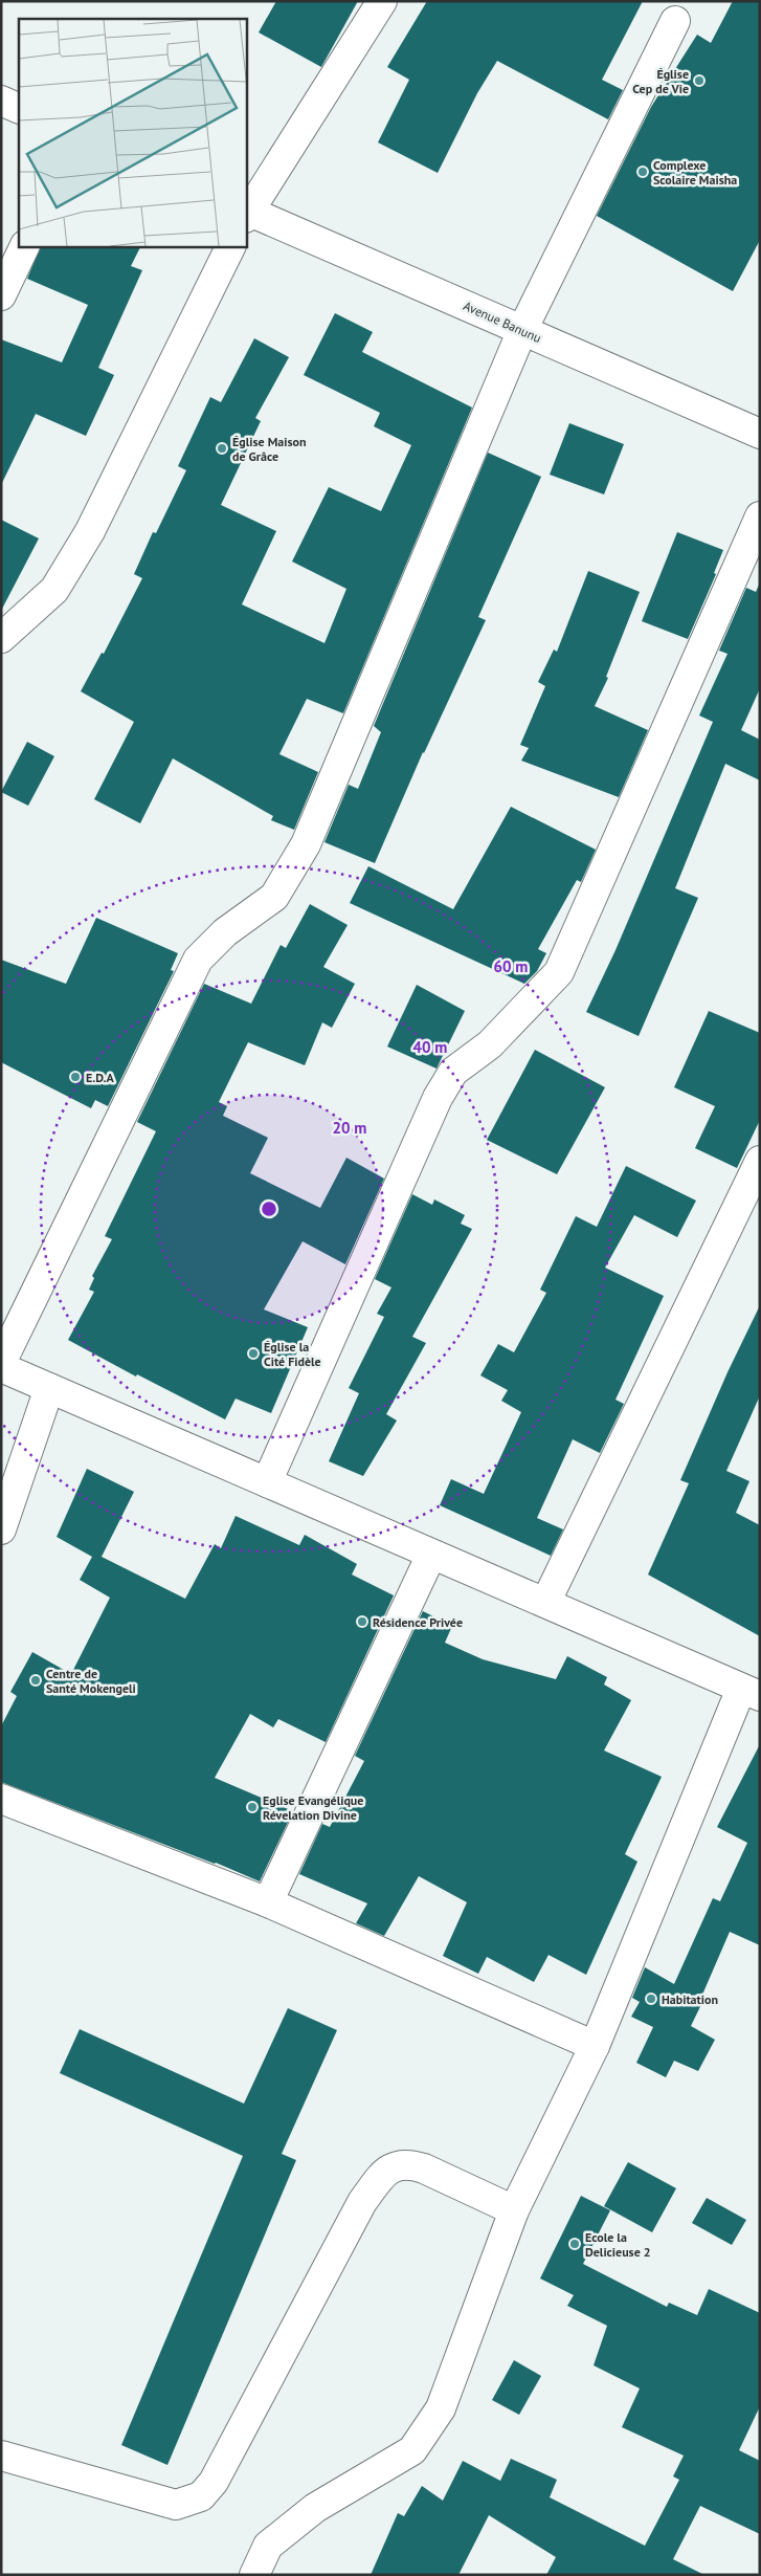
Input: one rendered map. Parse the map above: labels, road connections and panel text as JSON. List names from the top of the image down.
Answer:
{
  "streets": {
    "street": ["Avenue Banunu"]
  },
  "places": [
    "Église Cep de Vie",
    "Complexe Scolaire Maisha",
    "Église Maison de Grâce",
    "E.D.A",
    "Église la Cité Fidèle",
    "Résidence Privée",
    "Centre de Santé Mokengeli",
    "Eglise Evangélique Révelation Divine",
    "Habitation",
    "Ecole la Delicieuse 2"
  ],
  "rings": ["60 m", "40 m", "20 m"]
}
